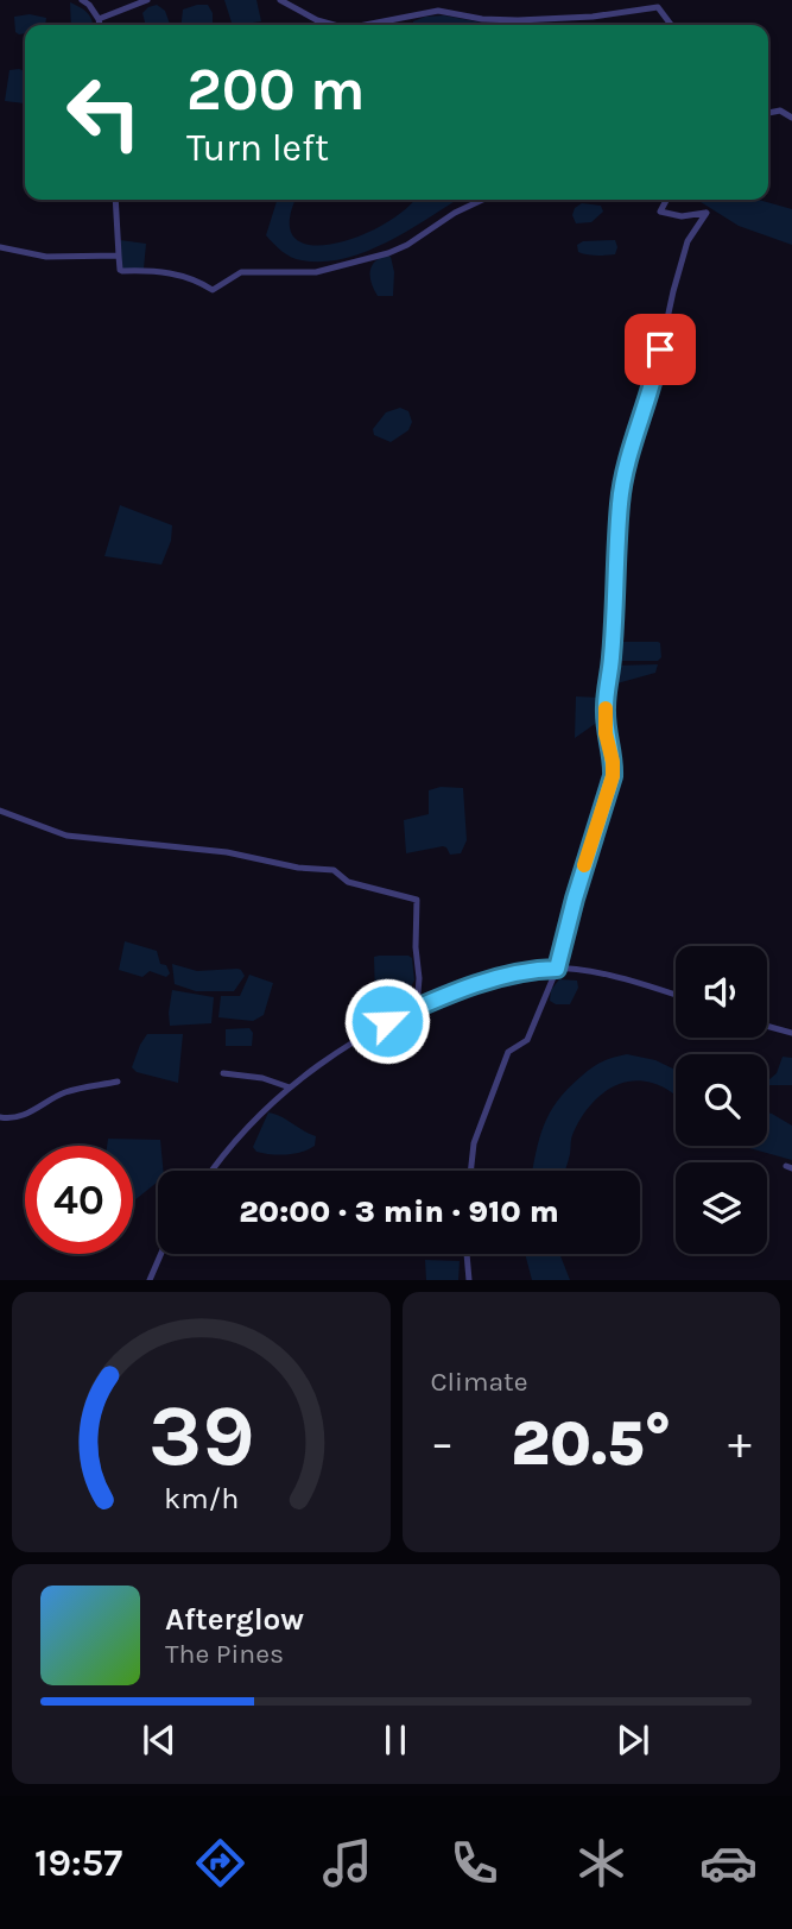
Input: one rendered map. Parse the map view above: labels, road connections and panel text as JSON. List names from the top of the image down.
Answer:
{
  "page": {
    "turn": ["200 m", "Turn left"],
    "limit": "40",
    "trip": "20:00 · 3 min · 910 m",
    "tile": "Climate",
    "heat": ["−", "20.5°", "+"],
    "song": ["Afterglow", "The Pines"],
    "tabs": "19:57",
    "gauge": ["39", "km/h"]
  }
}
